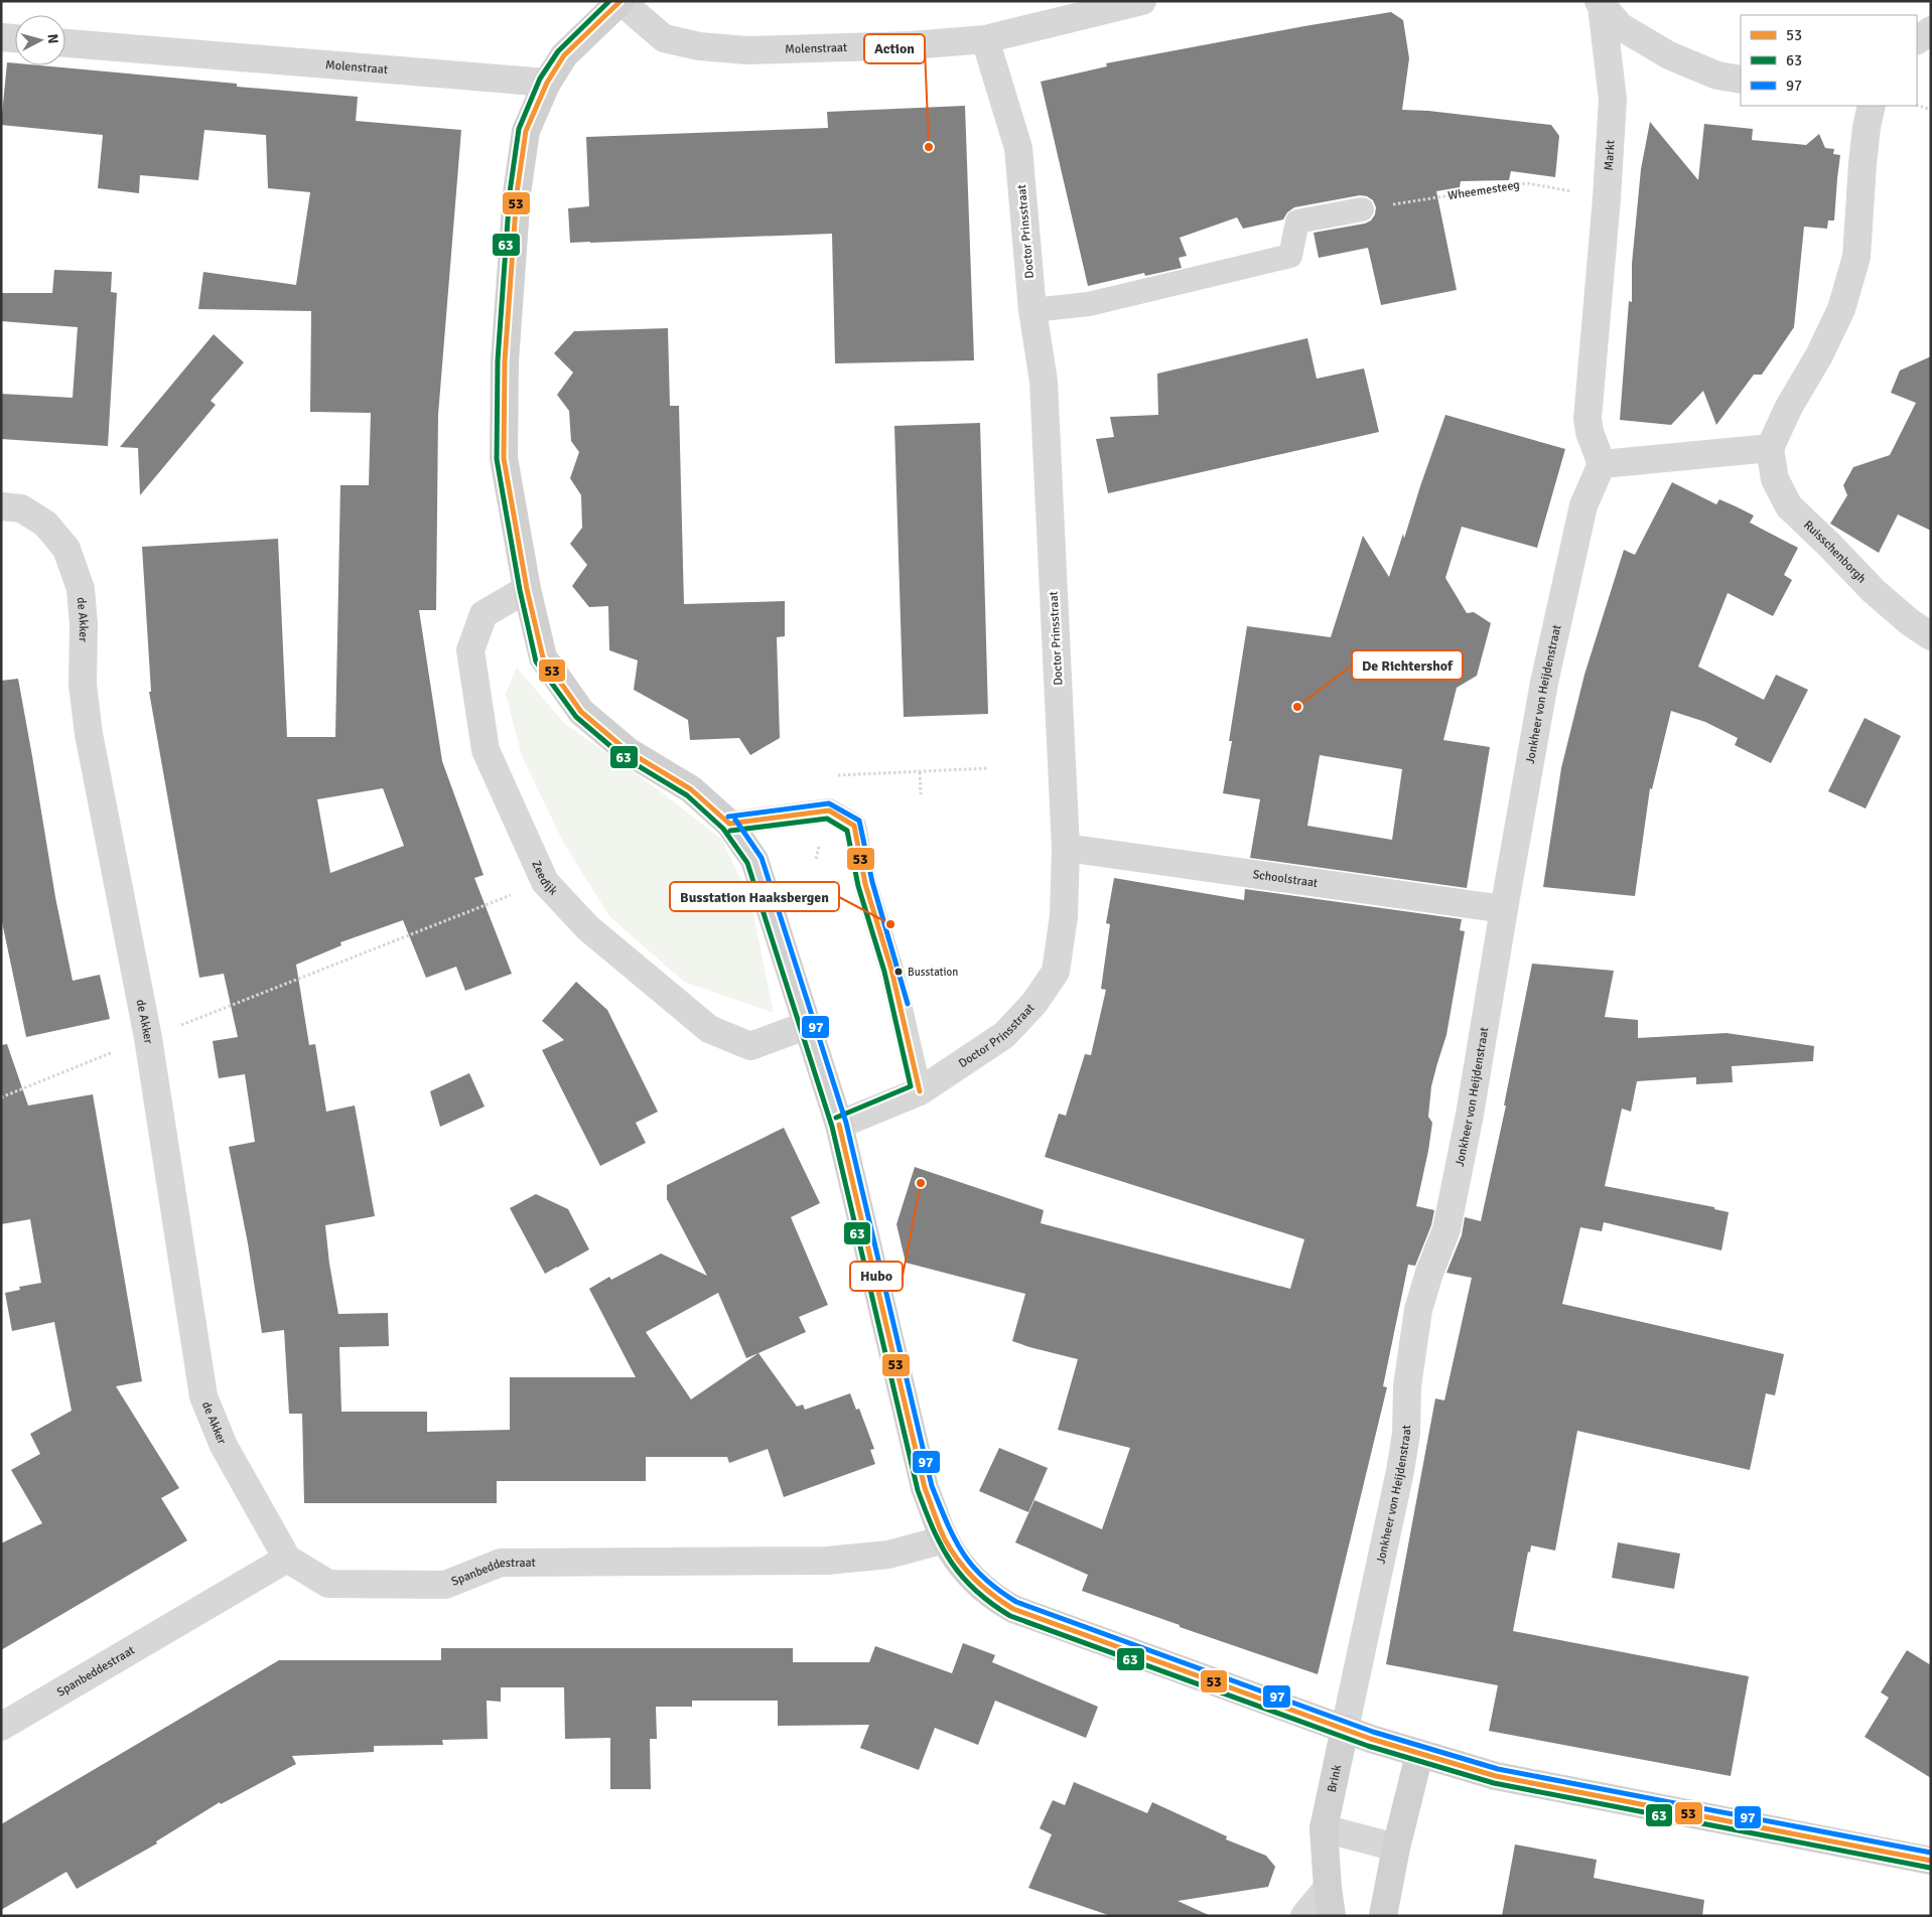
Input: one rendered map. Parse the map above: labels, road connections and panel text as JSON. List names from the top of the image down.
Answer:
{
  "streets": {
    "main road": ["Molenstraat", "Brink"],
    "street": [
      "Markt",
      "Doctor Prinsstraat",
      "Ruisschenborgh",
      "de Akker",
      "Jonkheer von Heijdenstraat",
      "Zeedijk",
      "Schoolstraat",
      "Spanbeddestraat"
    ],
    "path": ["Wheemesteeg"]
  },
  "crossings": [
    ["Molenstraat", "Doctor Prinsstraat"],
    ["Markt", "Wheemesteeg"],
    ["Markt", "Jonkheer von Heijdenstraat"],
    ["Doctor Prinsstraat", "Schoolstraat"],
    ["de Akker", "Spanbeddestraat"],
    ["Jonkheer von Heijdenstraat", "Schoolstraat"],
    ["Jonkheer von Heijdenstraat", "Brink"]
  ],
  "places": [
    "Action",
    "De Richtershof",
    "Busstation Haaksbergen",
    "Busstation",
    "Hubo"
  ],
  "lines": ["transit line 53", "transit line 63", "transit line 97"],
  "legend": ["53", "63", "97"],
  "north": "right"
}
